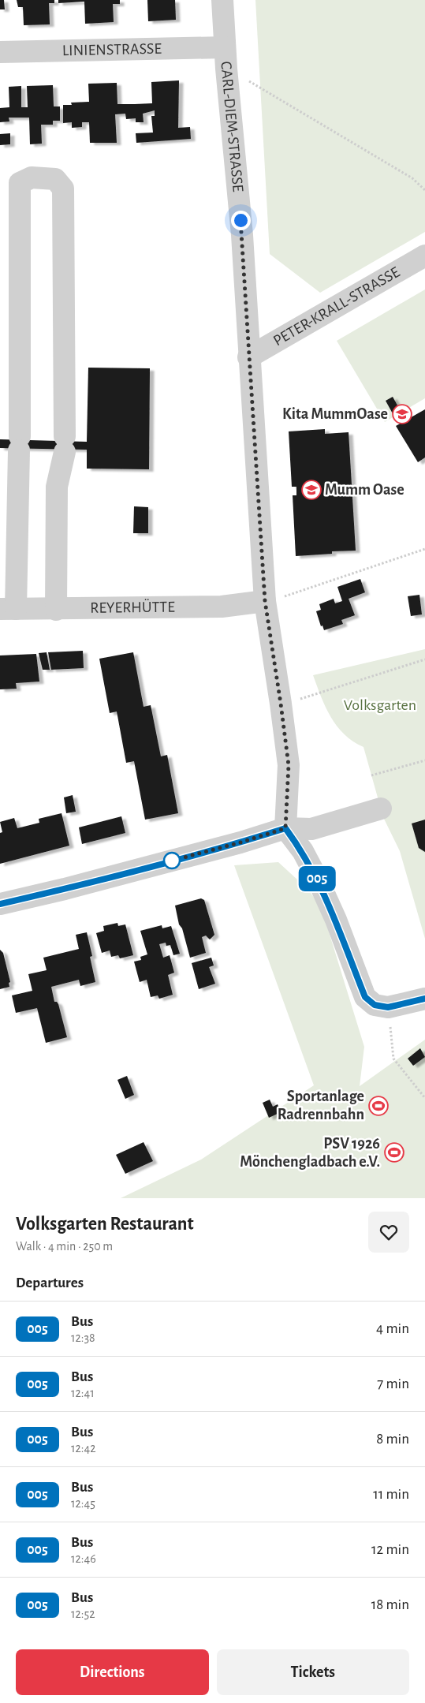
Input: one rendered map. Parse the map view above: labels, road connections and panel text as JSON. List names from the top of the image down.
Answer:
{
  "streets": {
    "street": [
      "LINIENSTRASSE",
      "CARL-DIEM-STRASSE",
      "PETER-KRALL-STRASSE",
      "REYERHÜTTE"
    ]
  },
  "crossings": [
    ["LINIENSTRASSE", "CARL-DIEM-STRASSE"],
    ["CARL-DIEM-STRASSE", "PETER-KRALL-STRASSE"],
    ["CARL-DIEM-STRASSE", "REYERHÜTTE"]
  ],
  "parks": ["Volksgarten"],
  "places": {
    "school or university": ["Kita MummOase", "Mumm Oase"],
    "sports": ["Sportanlage Radrennbahn", "PSV 1926 Mönchengladbach e.V."]
  },
  "lines": ["bus line 005"],
  "page": {
    "on_map": "005",
    "heading": [
      ["Volksgarten Restaurant", "Walk · 4 min · 250 m"],
      "Departures"
    ],
    "list": [
      {
        "mark": "005",
        "name": "Bus",
        "note": "12:38",
        "value": "4 min"
      },
      {
        "mark": "005",
        "name": "Bus",
        "note": "12:41",
        "value": "7 min"
      },
      {
        "mark": "005",
        "name": "Bus",
        "note": "12:42",
        "value": "8 min"
      },
      {
        "mark": "005",
        "name": "Bus",
        "note": "12:45",
        "value": "11 min"
      },
      {
        "mark": "005",
        "name": "Bus",
        "note": "12:46",
        "value": "12 min"
      },
      {
        "mark": "005",
        "name": "Bus",
        "note": "12:52",
        "value": "18 min"
      }
    ],
    "buttons": ["Directions", "Tickets"]
  }
}
